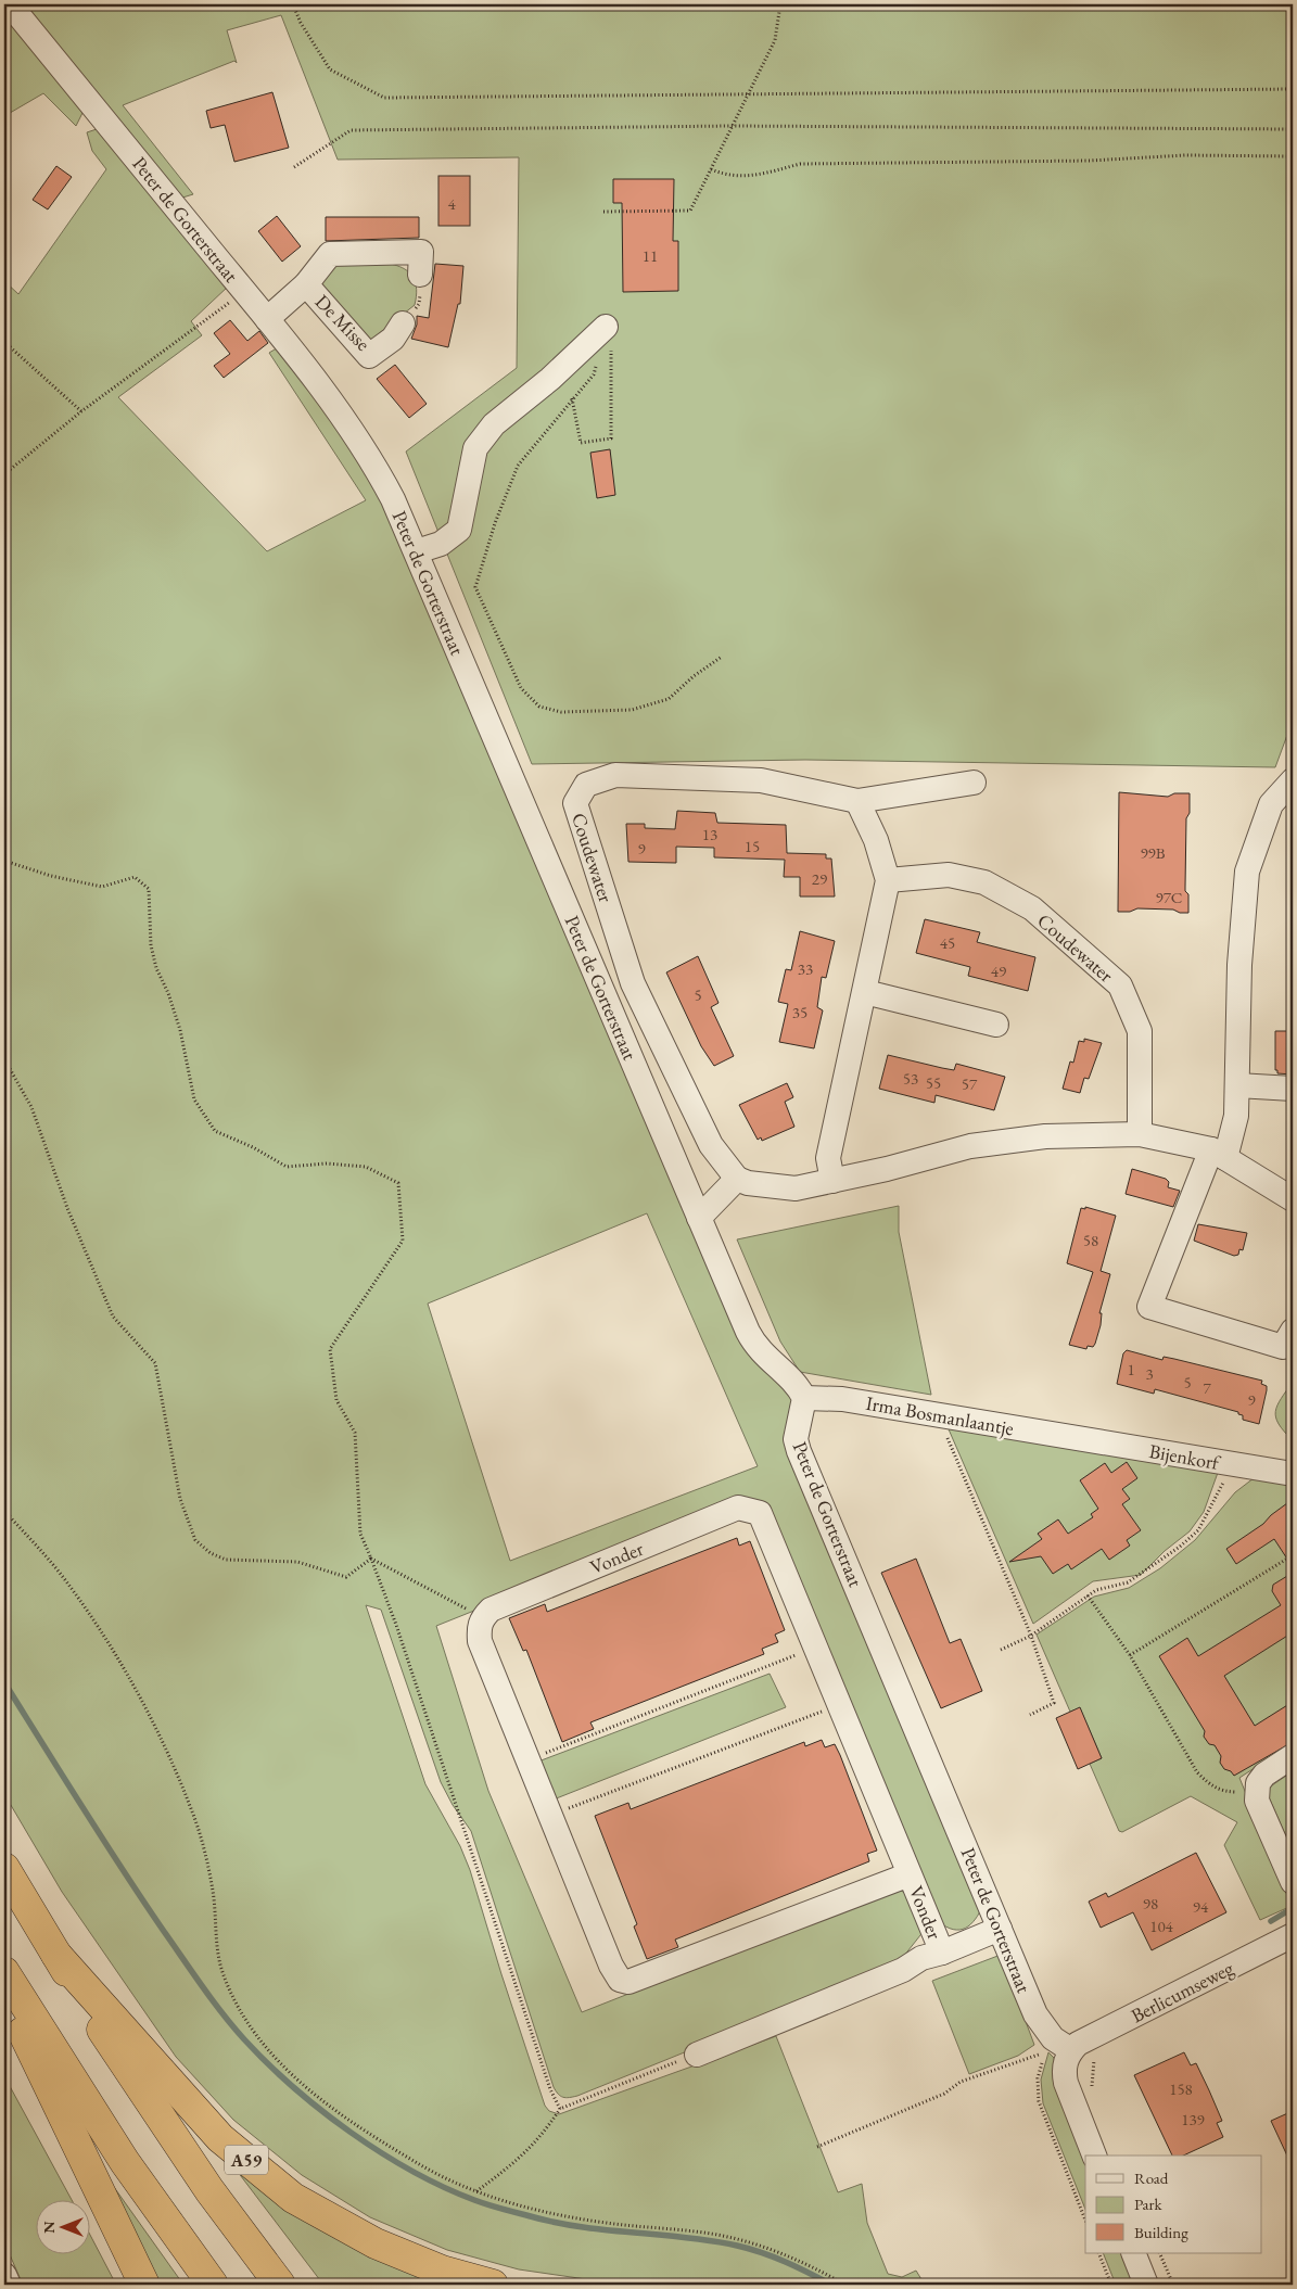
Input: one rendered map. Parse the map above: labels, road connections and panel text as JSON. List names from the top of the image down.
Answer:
{
  "streets": {
    "highway": ["A59"],
    "street": [
      "Peter de Gorterstraat",
      "De Misse",
      "Coudewater",
      "Irma Bosmanlaantje",
      "Bijenkorf",
      "Vonder",
      "Berlicumseweg"
    ]
  },
  "crossings": [
    ["Peter de Gorterstraat", "De Misse"],
    ["Peter de Gorterstraat", "Irma Bosmanlaantje"],
    ["Peter de Gorterstraat", "Vonder"],
    ["Peter de Gorterstraat", "Berlicumseweg"],
    ["Irma Bosmanlaantje", "Bijenkorf"]
  ],
  "house_numbers": [
    "4",
    "11",
    "13",
    "15",
    "9",
    "99B",
    "29",
    "97C",
    "45",
    "33",
    "49",
    "5",
    "35",
    "53",
    "55",
    "57",
    "58",
    "1",
    "3",
    "5",
    "7",
    "9",
    "98",
    "94",
    "104",
    "158",
    "139"
  ],
  "legend": ["Road", "Park", "Building"],
  "north": "left"
}
